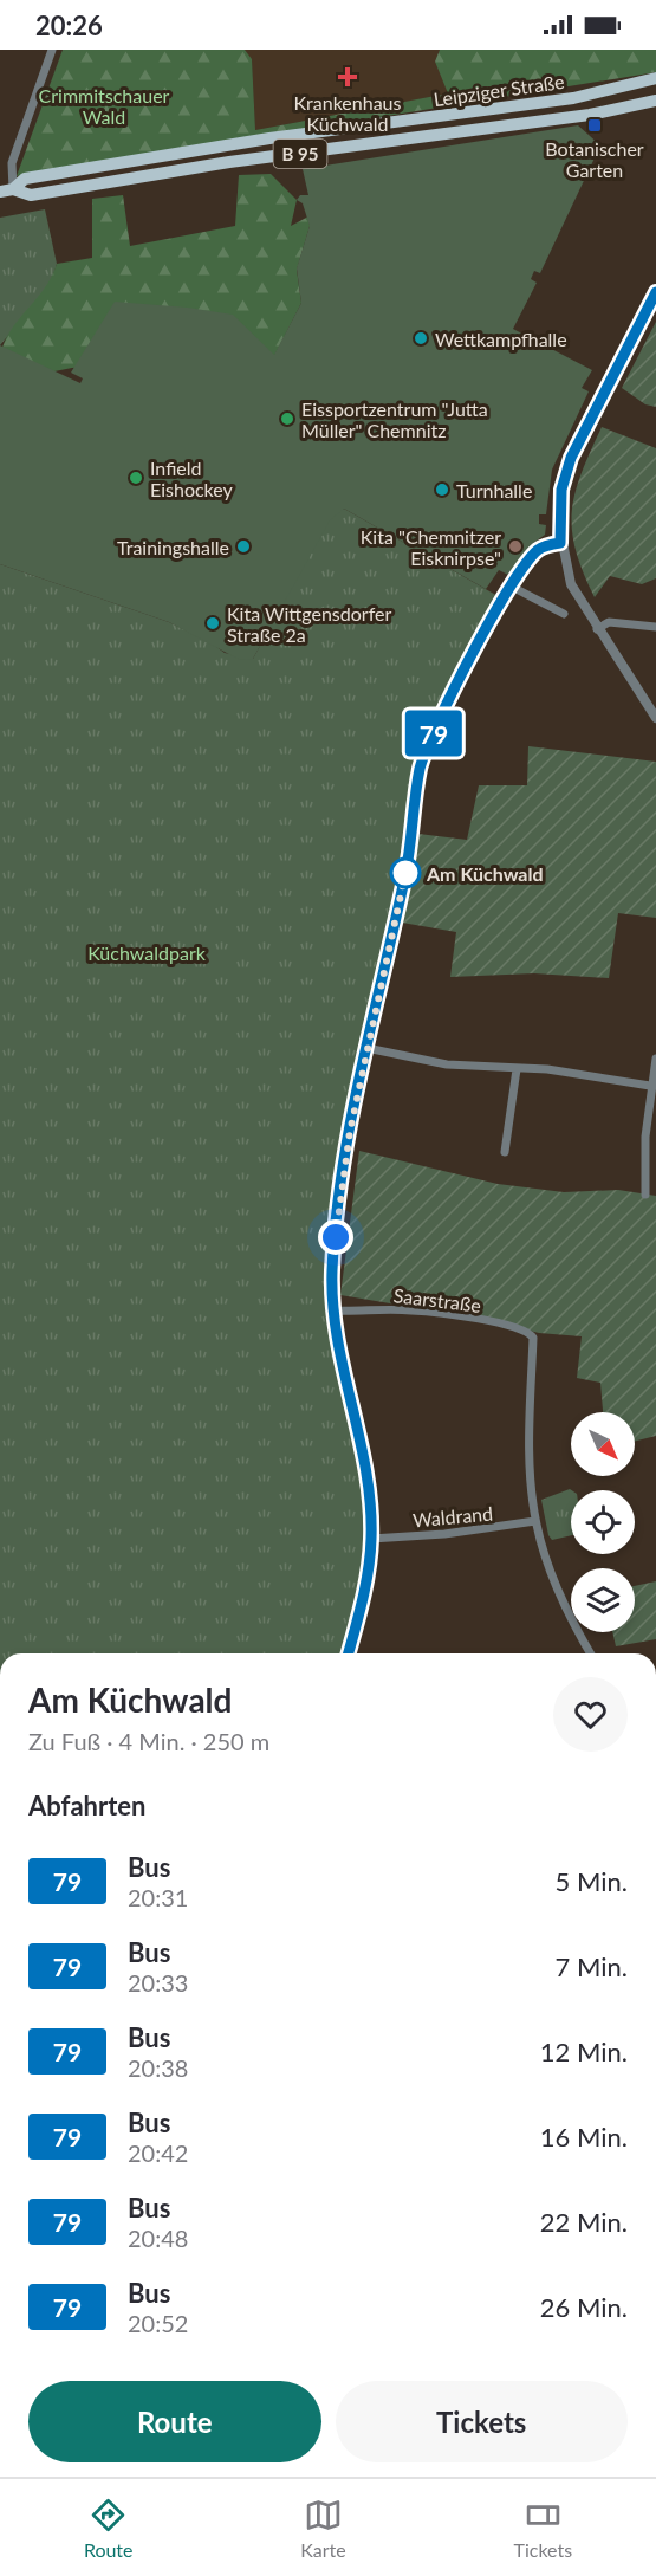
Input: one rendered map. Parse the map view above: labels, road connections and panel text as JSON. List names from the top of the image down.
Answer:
{
  "streets": {
    "main road": ["Leipziger Straße", "B 95"],
    "street": ["Saarstraße", "Waldrand"]
  },
  "crossings": [
    ["Saarstraße", "Waldrand"]
  ],
  "parks": ["Crimmitschauer Wald", "Küchwaldpark"],
  "places": {
    "health": ["Krankenhaus Küchwald"],
    "transit": ["Botanischer Garten"],
    "other": [
      "Wettkampfhalle",
      "Eissportzentrum \"Jutta Müller\" Chemnitz",
      "Infield Eishockey",
      "Turnhalle",
      "Trainingshalle",
      "Kita \"Chemnitzer Eisknirpse\"",
      "Kita Wittgensdorfer Straße 2a",
      "Am Küchwald"
    ]
  },
  "lines": ["bus line 79"],
  "north": "bottom right",
  "page": {
    "status": "20:26",
    "on_map": "79",
    "heading": [
      ["Am Küchwald", "Zu Fuß · 4 Min. · 250 m"],
      "Abfahrten"
    ],
    "list": [
      {
        "mark": "79",
        "name": "Bus",
        "note": "20:31",
        "value": "5 Min."
      },
      {
        "mark": "79",
        "name": "Bus",
        "note": "20:33",
        "value": "7 Min."
      },
      {
        "mark": "79",
        "name": "Bus",
        "note": "20:38",
        "value": "12 Min."
      },
      {
        "mark": "79",
        "name": "Bus",
        "note": "20:42",
        "value": "16 Min."
      },
      {
        "mark": "79",
        "name": "Bus",
        "note": "20:48",
        "value": "22 Min."
      },
      {
        "mark": "79",
        "name": "Bus",
        "note": "20:52",
        "value": "26 Min."
      }
    ],
    "buttons": ["Route", "Tickets"],
    "tabs": ["Route", "Karte", "Tickets"]
  }
}
